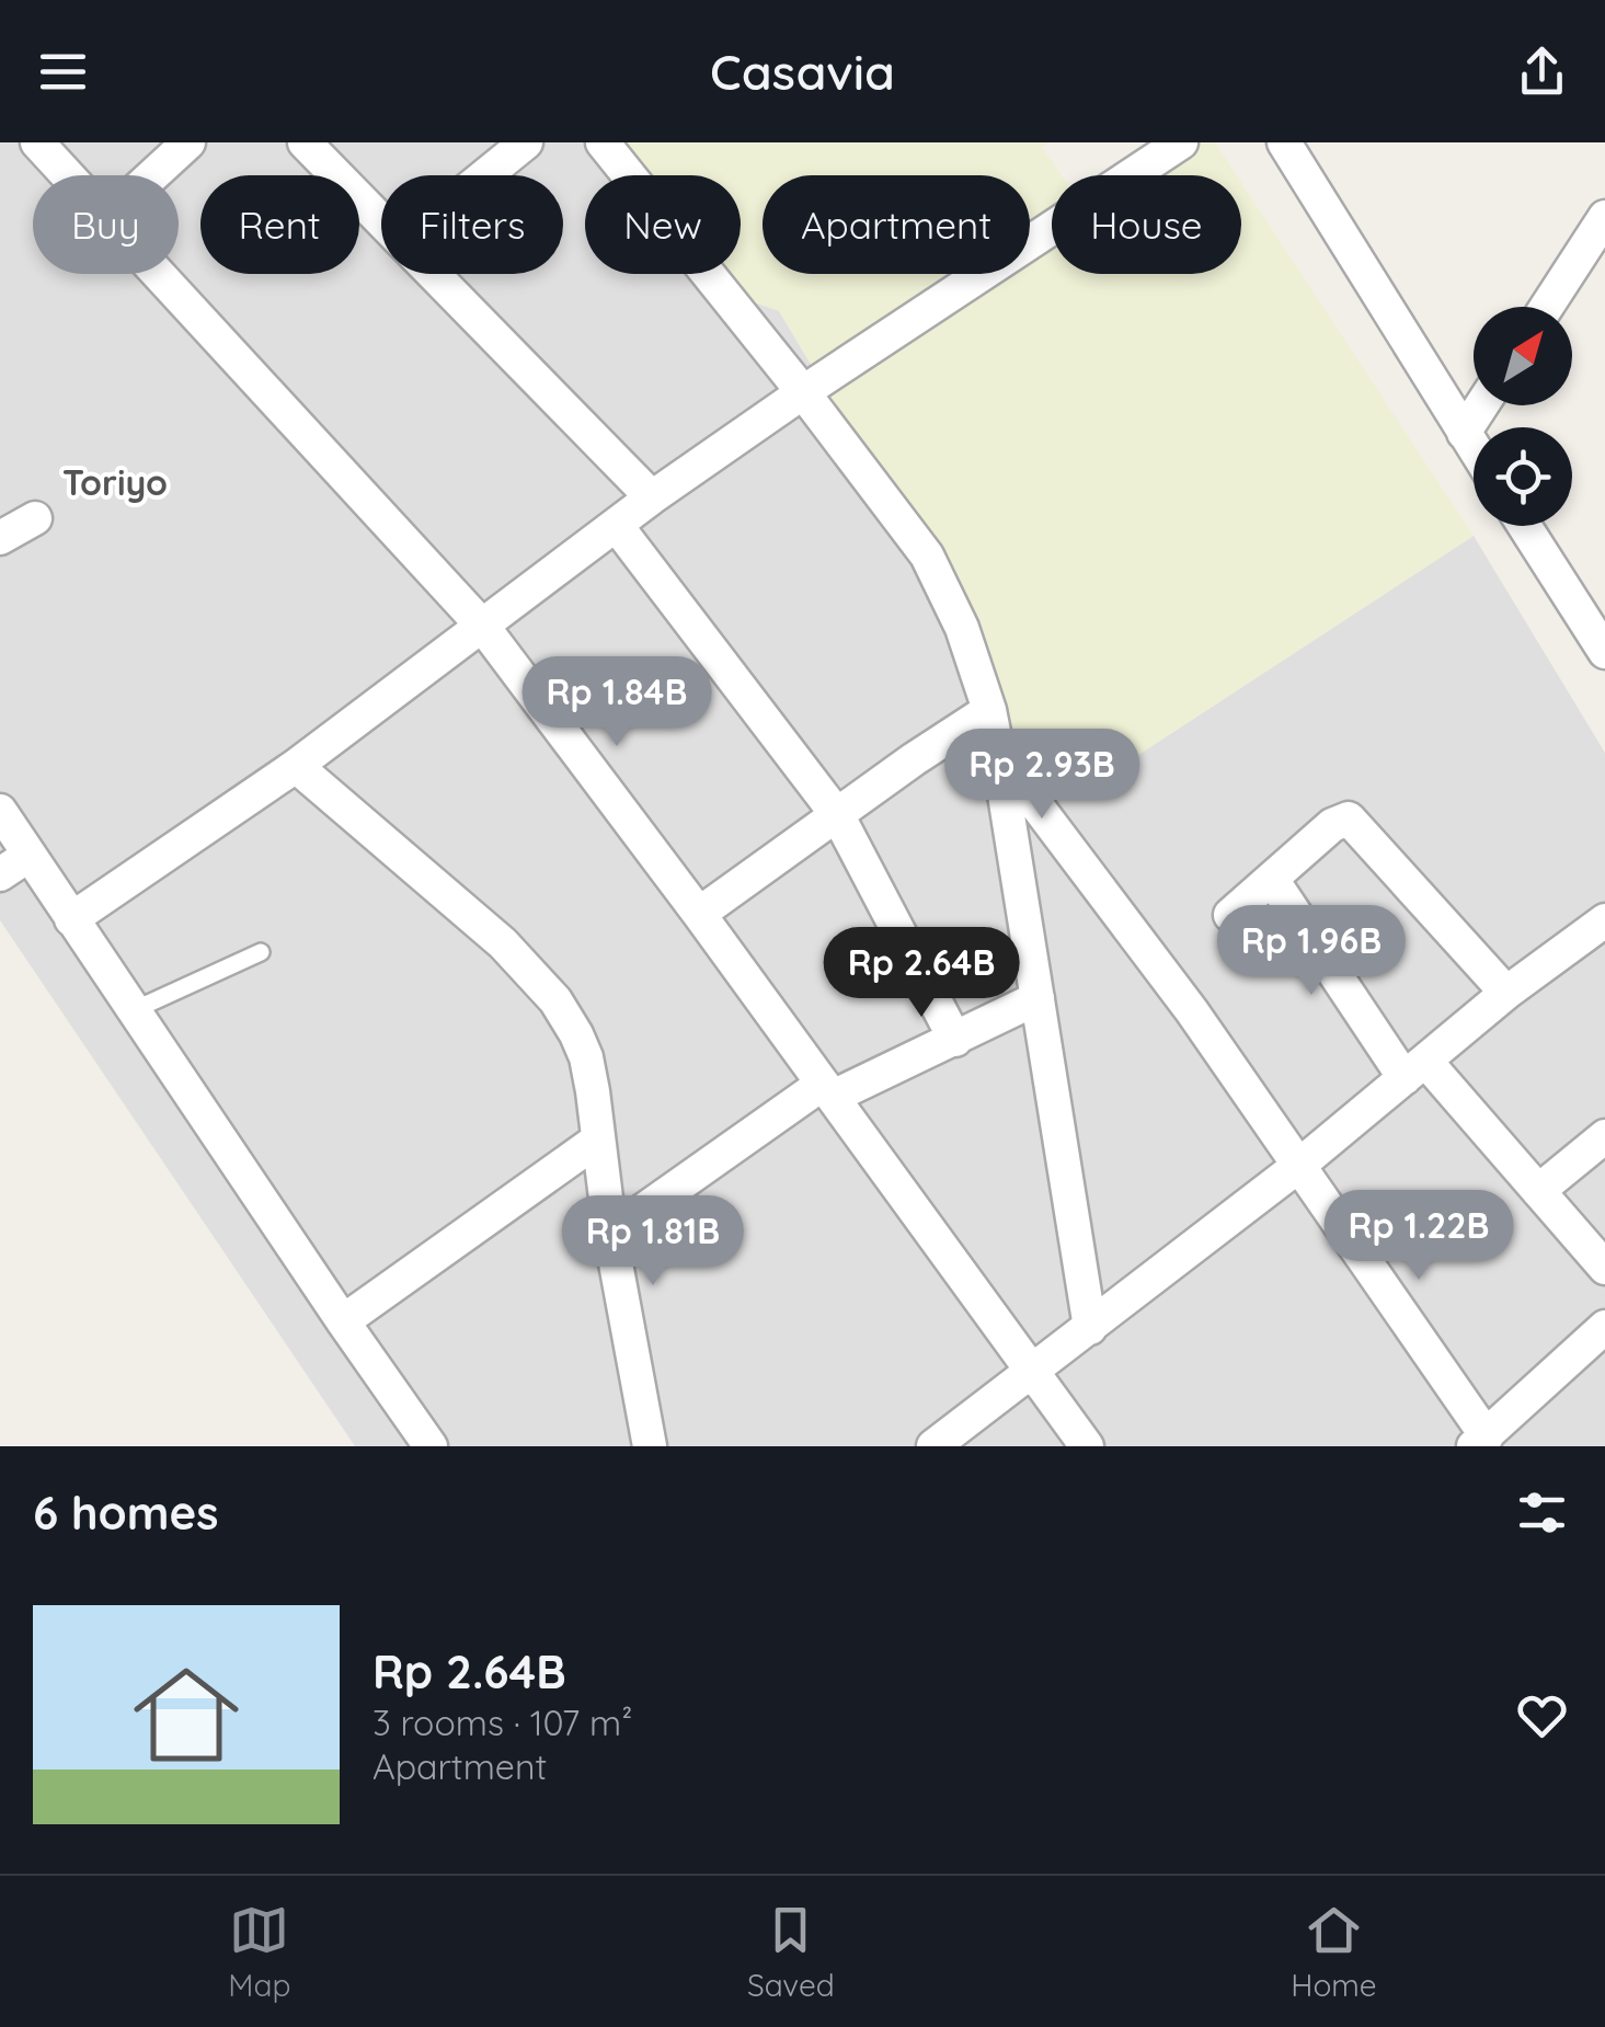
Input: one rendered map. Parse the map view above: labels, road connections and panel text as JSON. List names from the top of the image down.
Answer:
{
  "districts": ["Toriyo"],
  "north": "top right",
  "page": {
    "header": "Casavia",
    "chip": [
      "Buy",
      "Rent",
      "Filters",
      "New",
      "Apartment",
      "House"
    ],
    "price": [
      "Rp 1.84B",
      "Rp 2.93B",
      "Rp 1.96B",
      "Rp 2.64B",
      "Rp 1.22B",
      "Rp 1.81B"
    ],
    "heading": "6 homes",
    "list": [
      {
        "name": "Rp 2.64B",
        "note": "3 rooms · 107 m² · Apartment"
      }
    ],
    "tabs": ["Map", "Saved", "Home"]
  }
}
